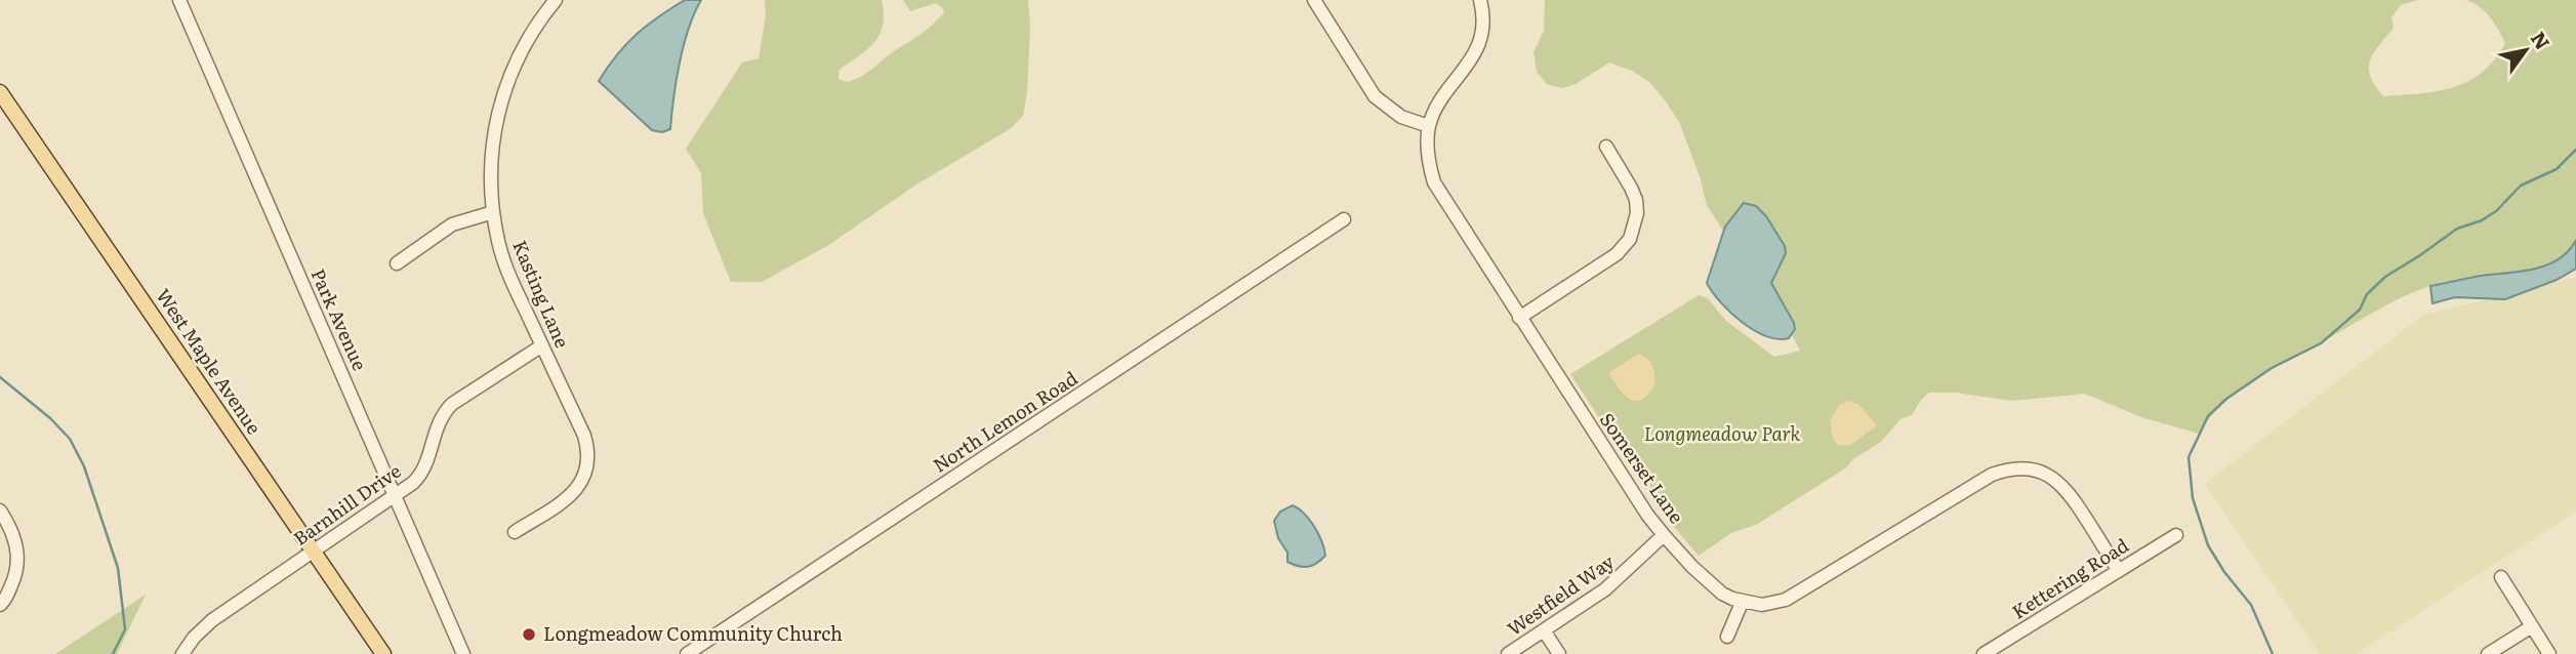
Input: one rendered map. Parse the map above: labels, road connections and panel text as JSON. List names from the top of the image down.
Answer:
{
  "streets": {
    "main road": ["West Maple Avenue"],
    "street": [
      "Kasting Lane",
      "Park Avenue",
      "North Lemon Road",
      "Somerset Lane",
      "Barnhill Drive",
      "Kettering Road",
      "Westfield Way"
    ]
  },
  "crossings": [
    ["Kasting Lane", "Barnhill Drive"],
    ["Park Avenue", "Barnhill Drive"],
    ["West Maple Avenue", "Barnhill Drive"],
    ["Somerset Lane", "Westfield Way"]
  ],
  "parks": ["Longmeadow Park"],
  "places": ["Longmeadow Community Church"],
  "north": "top right"
}
